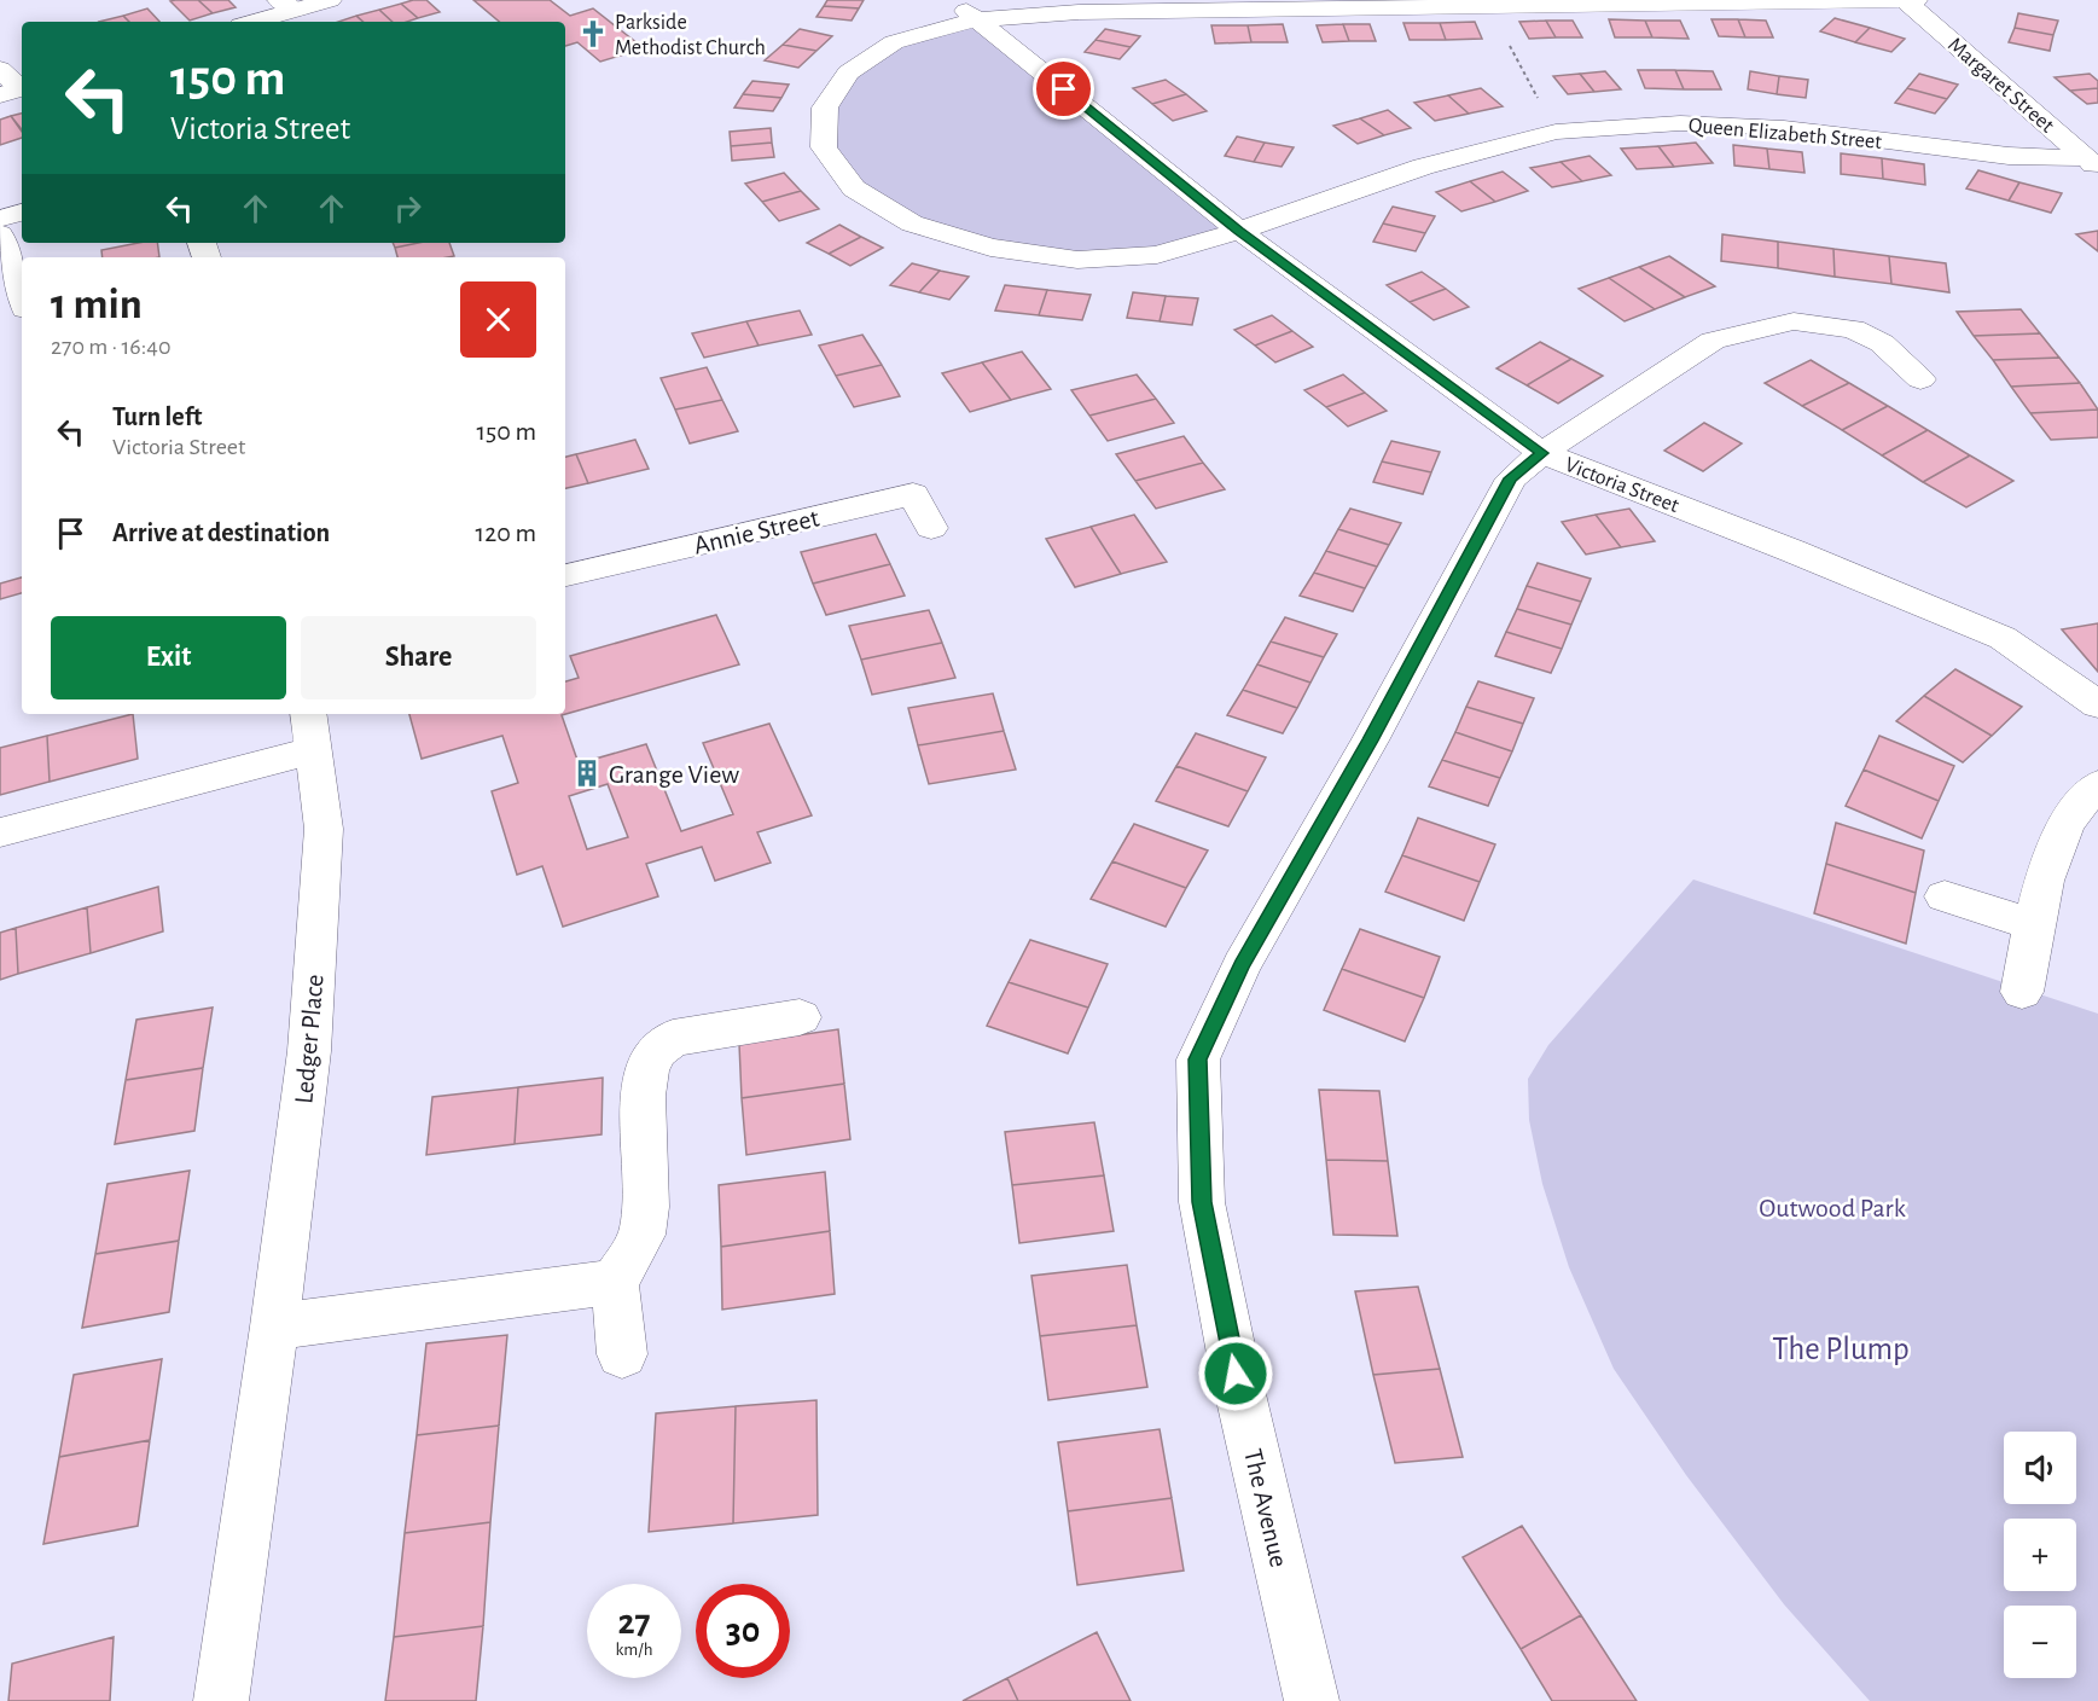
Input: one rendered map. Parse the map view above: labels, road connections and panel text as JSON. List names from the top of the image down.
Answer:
{
  "streets": {
    "street": [
      "Margaret Street",
      "Queen Elizabeth Street",
      "Victoria Street",
      "Annie Street",
      "Ledger Place",
      "The Avenue"
    ]
  },
  "crossings": [
    ["Margaret Street", "Queen Elizabeth Street"],
    ["Queen Elizabeth Street", "Victoria Street"],
    ["Victoria Street", "The Avenue"]
  ],
  "parks": ["Outwood Park", "The Plump"],
  "places": {
    "church": ["Parkside Methodist Church"],
    "building": ["Grange View"]
  },
  "page": {
    "turn": ["150 m", "Victoria Street"],
    "heading": ["1 min", "270 m · 16:40"],
    "list": [
      {
        "name": "Turn left",
        "note": "Victoria Street",
        "value": "150 m"
      },
      {
        "name": "Arrive at destination",
        "value": "120 m"
      }
    ],
    "buttons": ["Exit", "Share"],
    "map_buttons": ["+", "−"],
    "speed": "27 km/h",
    "limit": "30"
  }
}
